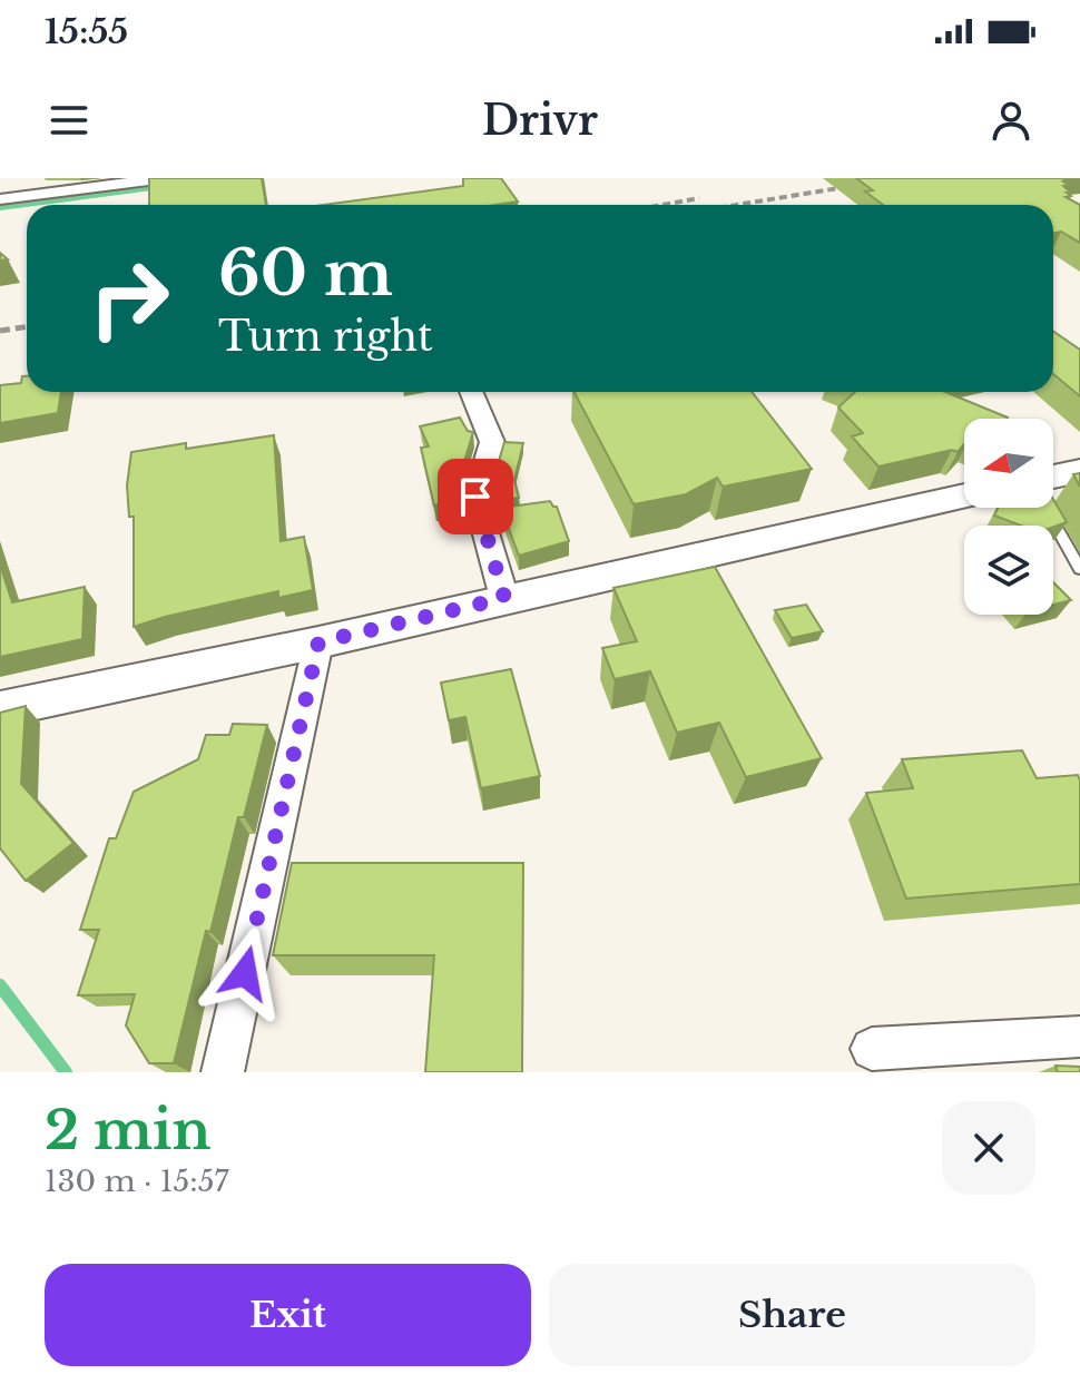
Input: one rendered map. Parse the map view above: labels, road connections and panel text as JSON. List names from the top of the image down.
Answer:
{
  "north": "left",
  "page": {
    "status": "15:55",
    "header": "Drivr",
    "turn": ["60 m", "Turn right"],
    "heading": ["2 min", "130 m · 15:57"],
    "buttons": ["Exit", "Share"]
  }
}
